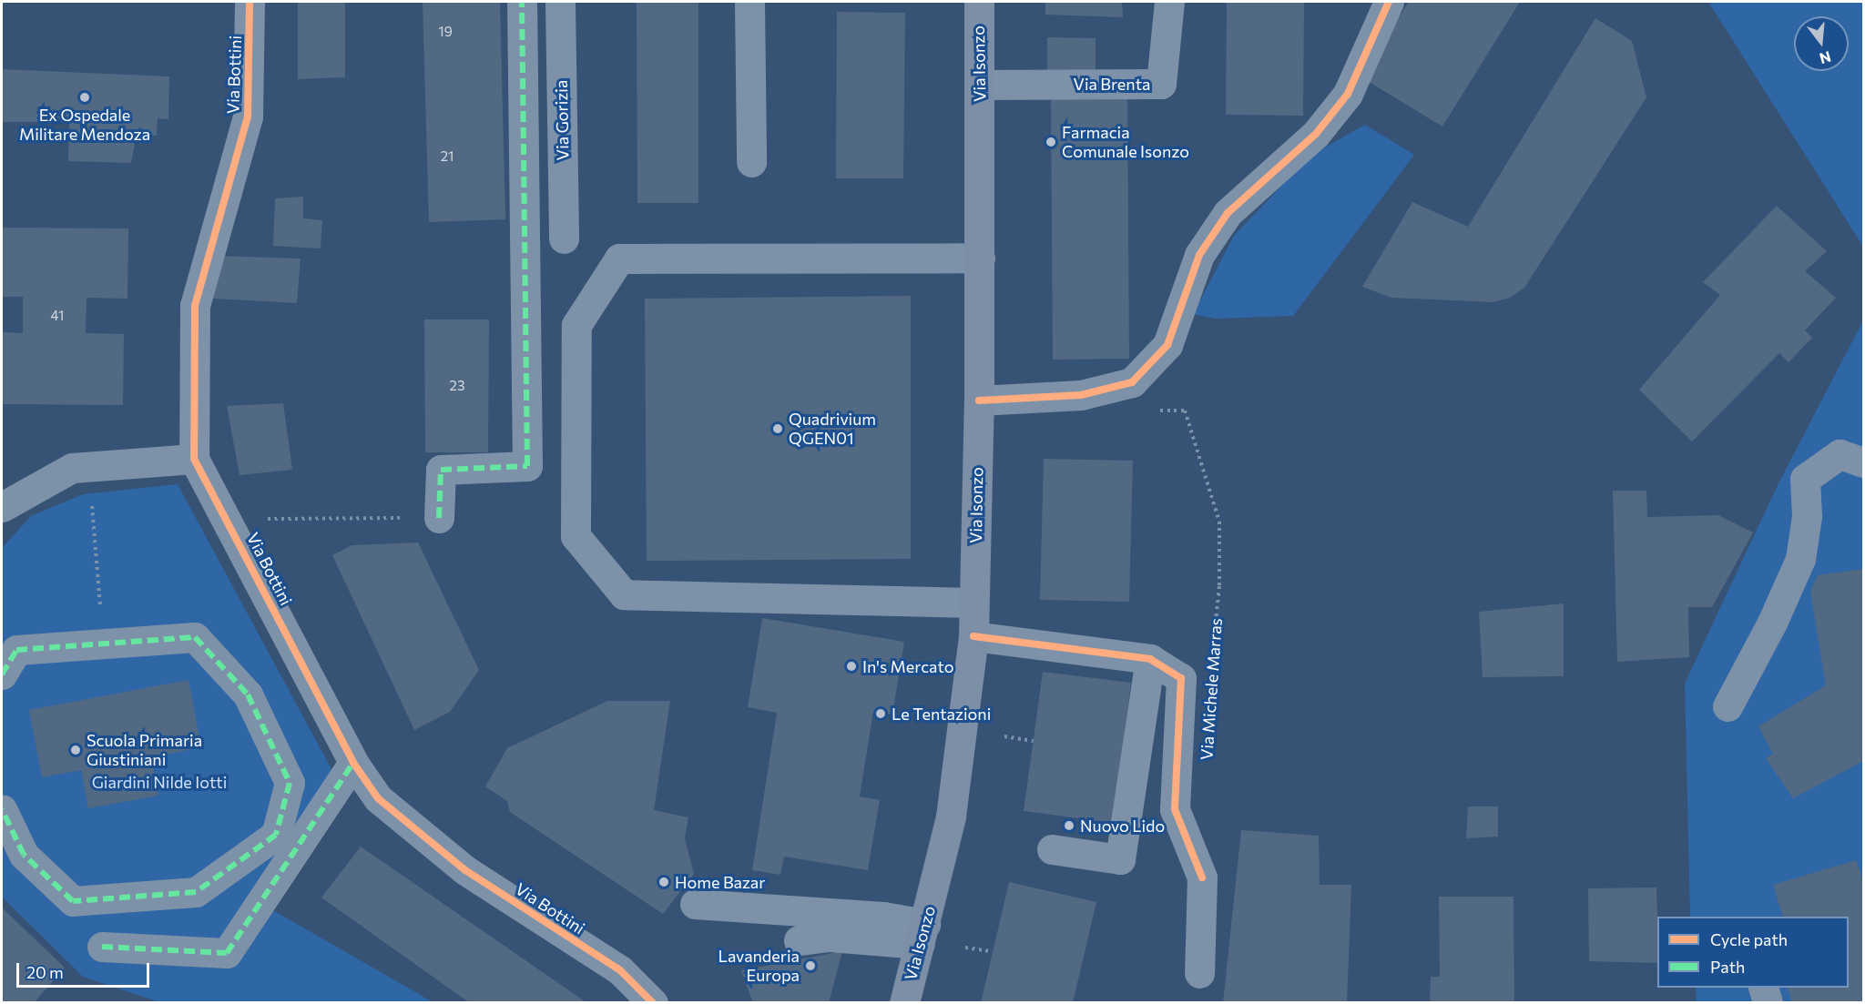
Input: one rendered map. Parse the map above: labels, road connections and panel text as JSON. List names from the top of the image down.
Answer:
{
  "streets": {
    "main road": ["Via Isonzo"],
    "street": ["Via Bottini", "Via Brenta", "Via Gorizia"],
    "path": ["Via Michele Marras"]
  },
  "crossings": [
    ["Via Isonzo", "Via Brenta"]
  ],
  "parks": ["Giardini Nilde Iotti"],
  "places": [
    "Ex Ospedale Militare Mendoza",
    "Farmacia Comunale Isonzo",
    "Quadrivium QGEN01",
    "In's Mercato",
    "Le Tentazioni",
    "Scuola Primaria Giustiniani",
    "Nuovo Lido",
    "Home Bazar",
    "Lavanderia Europa"
  ],
  "house_numbers": [
    "19",
    "21",
    "41",
    "23"
  ],
  "legend": ["Cycle path", "Path"],
  "scale_bar": "20 m",
  "north": "bottom"
}
